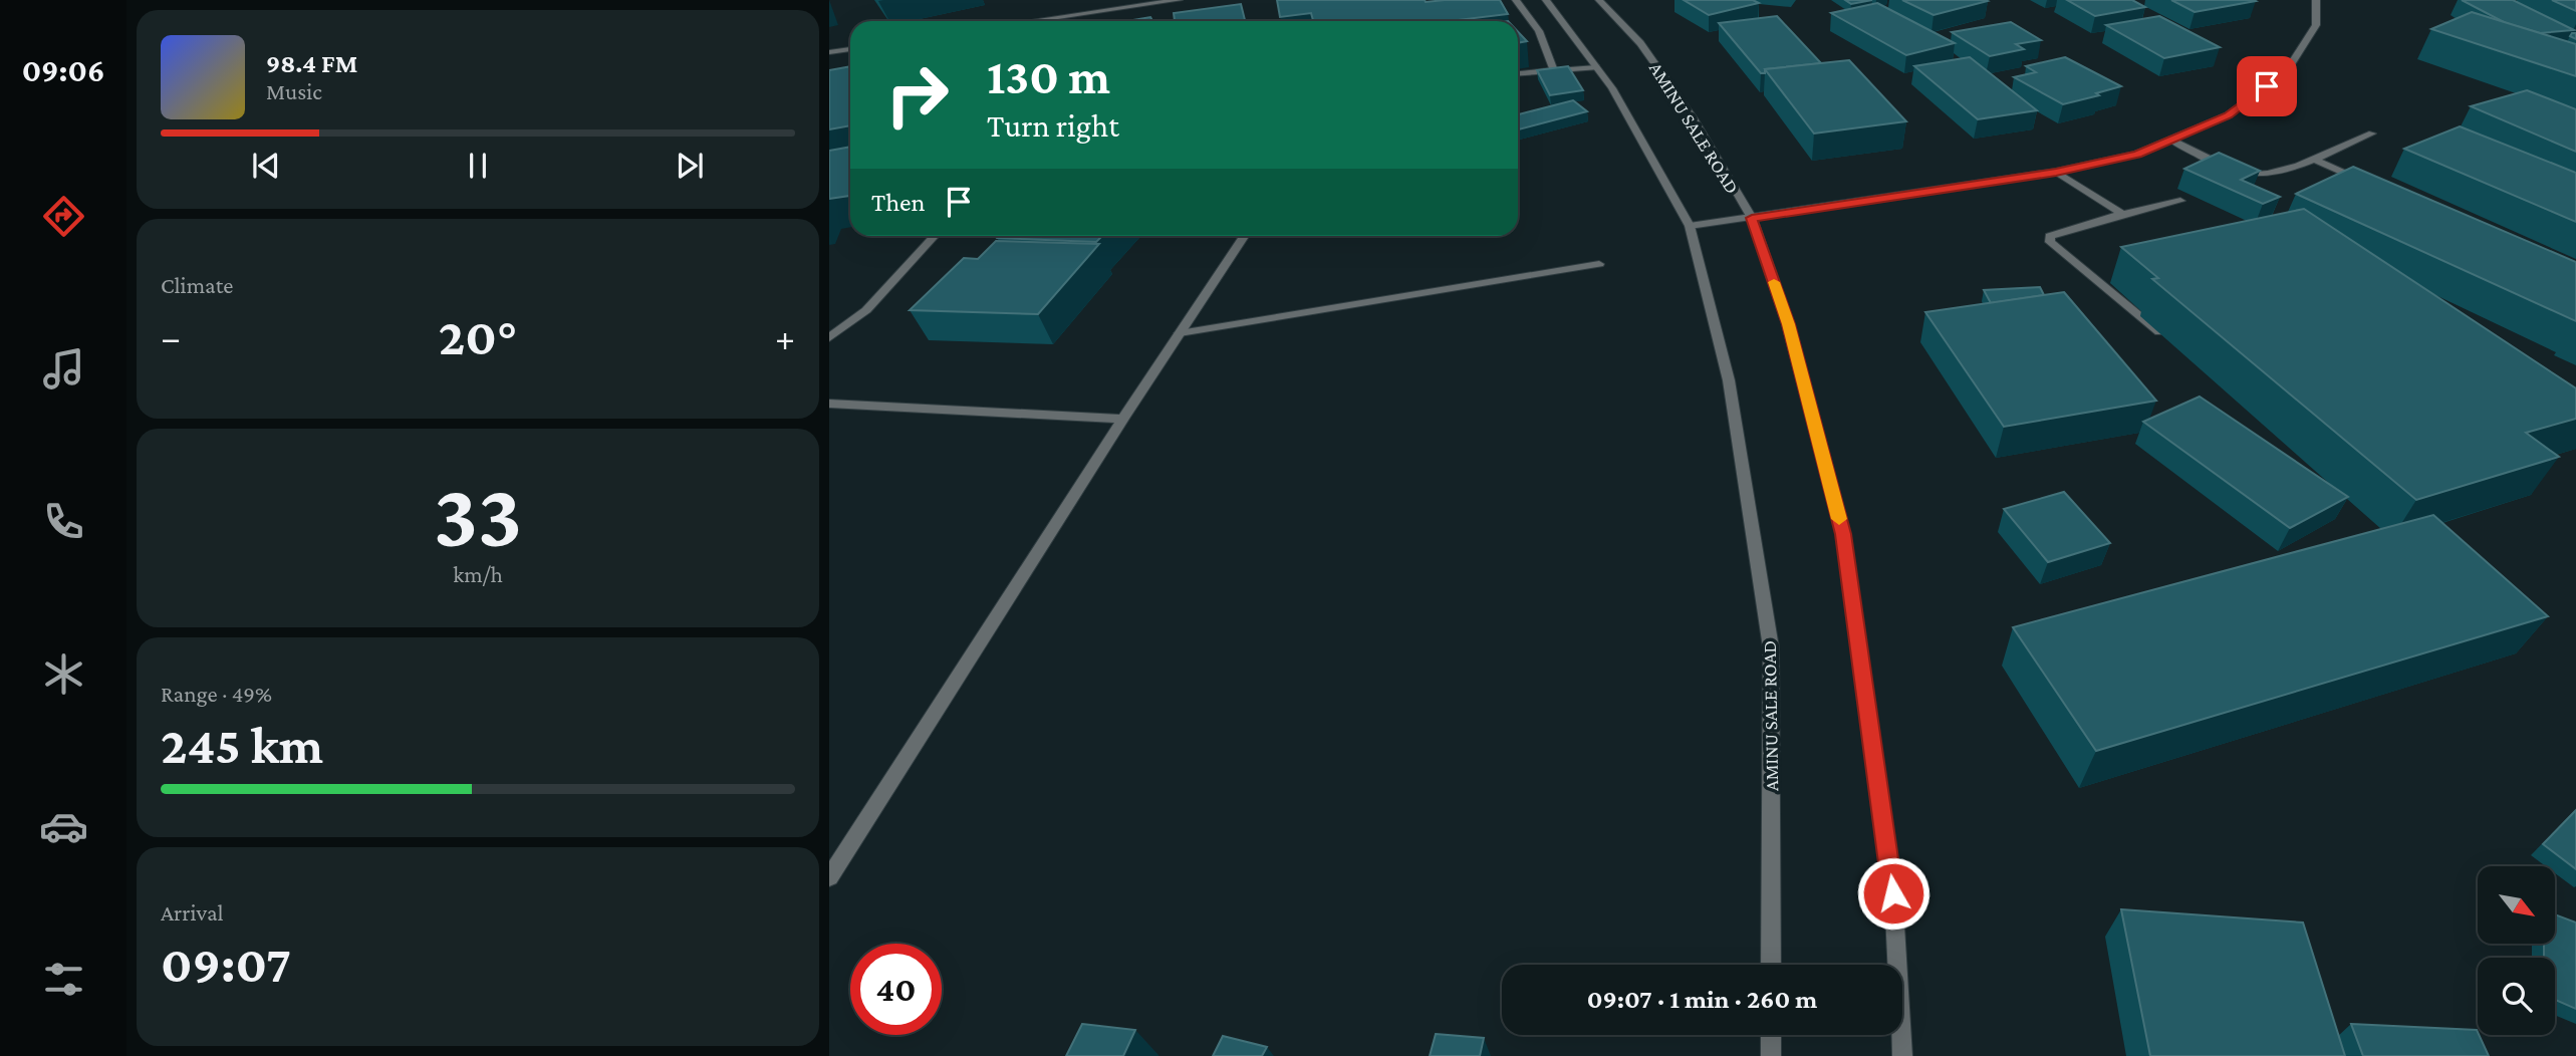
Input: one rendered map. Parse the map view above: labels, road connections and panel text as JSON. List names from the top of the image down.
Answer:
{
  "streets": {
    "street": ["AMINU SALE ROAD"]
  },
  "north": "bottom right",
  "page": {
    "tabs": "09:06",
    "turn": ["130 m", "Turn right"],
    "song": ["98.4 FM", "Music"],
    "then": "Then",
    "tile": [
      "Climate",
      ["33", "km/h"],
      ["Range · 49%", "245 km"],
      ["Arrival", "09:07"]
    ],
    "heat": ["−", "20°", "+"],
    "limit": "40",
    "trip": "09:07 · 1 min · 260 m"
  }
}
